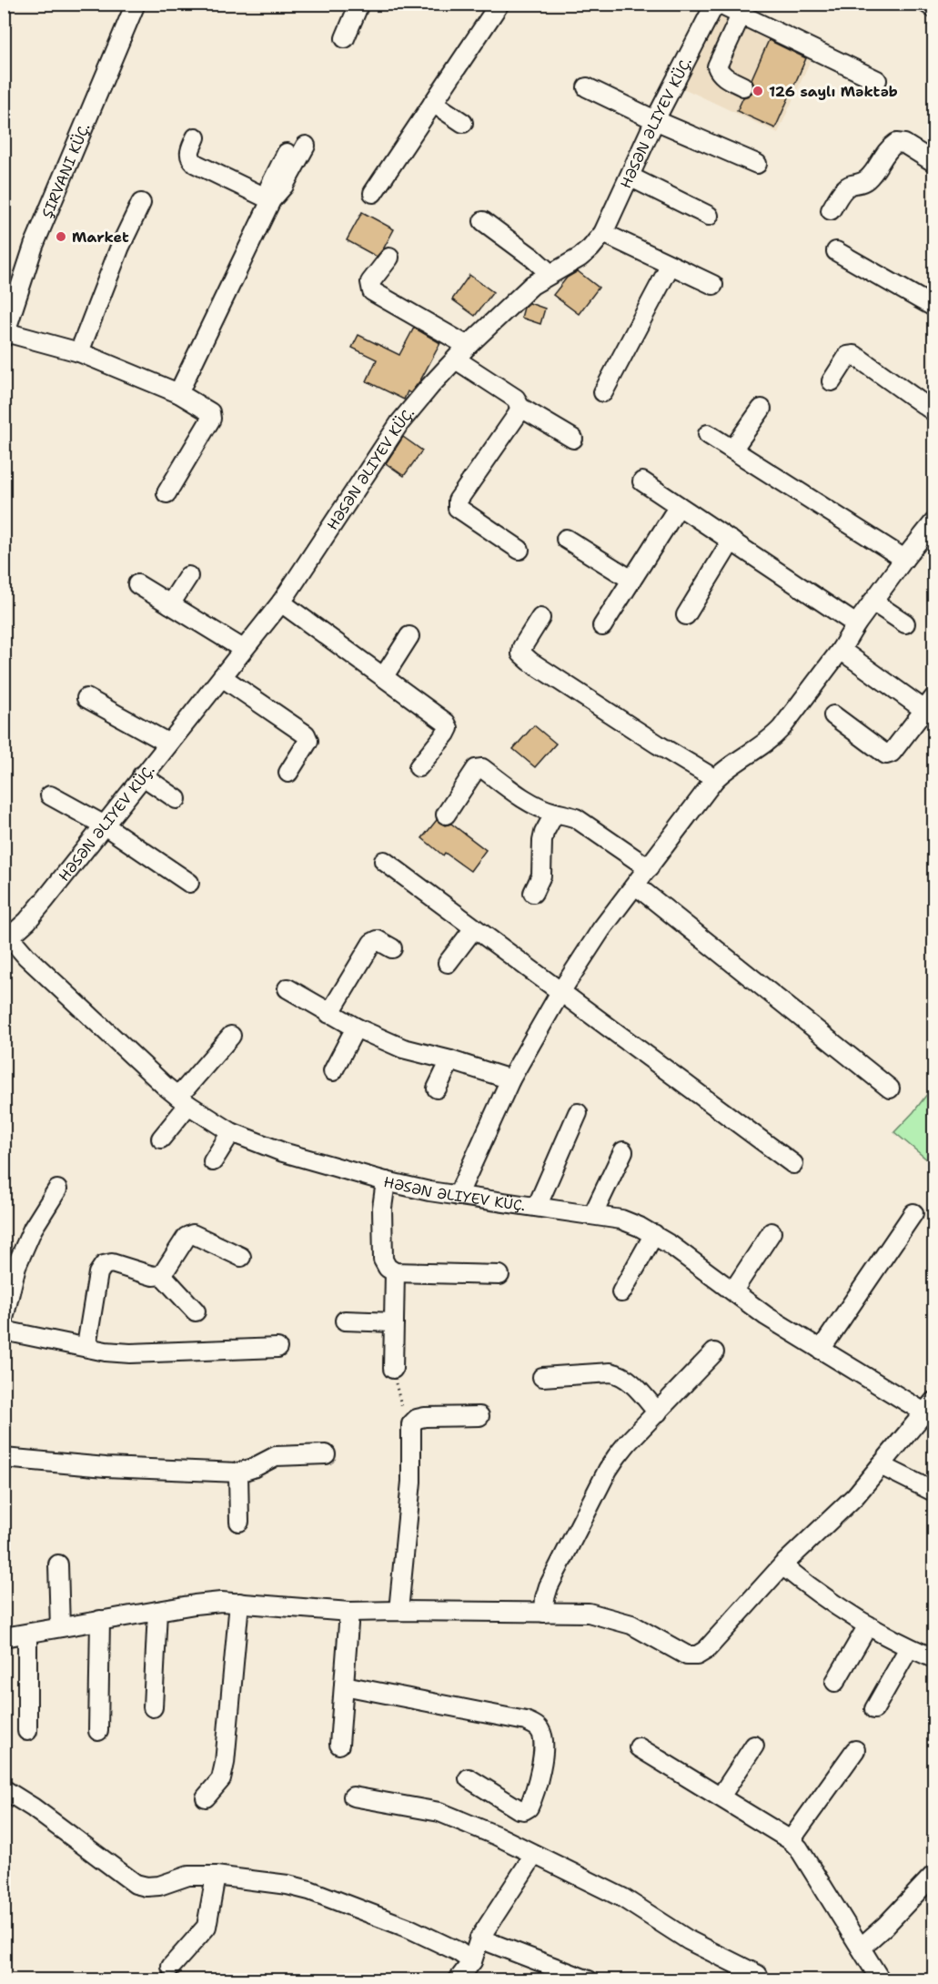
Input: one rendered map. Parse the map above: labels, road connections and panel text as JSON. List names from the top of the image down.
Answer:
{
  "streets": {
    "street": ["HƏSƏN ƏLIYEV KÜÇ.", "ŞIRVANI KÜÇ."]
  },
  "places": ["126 saylı Məktəb", "Market"]
}
